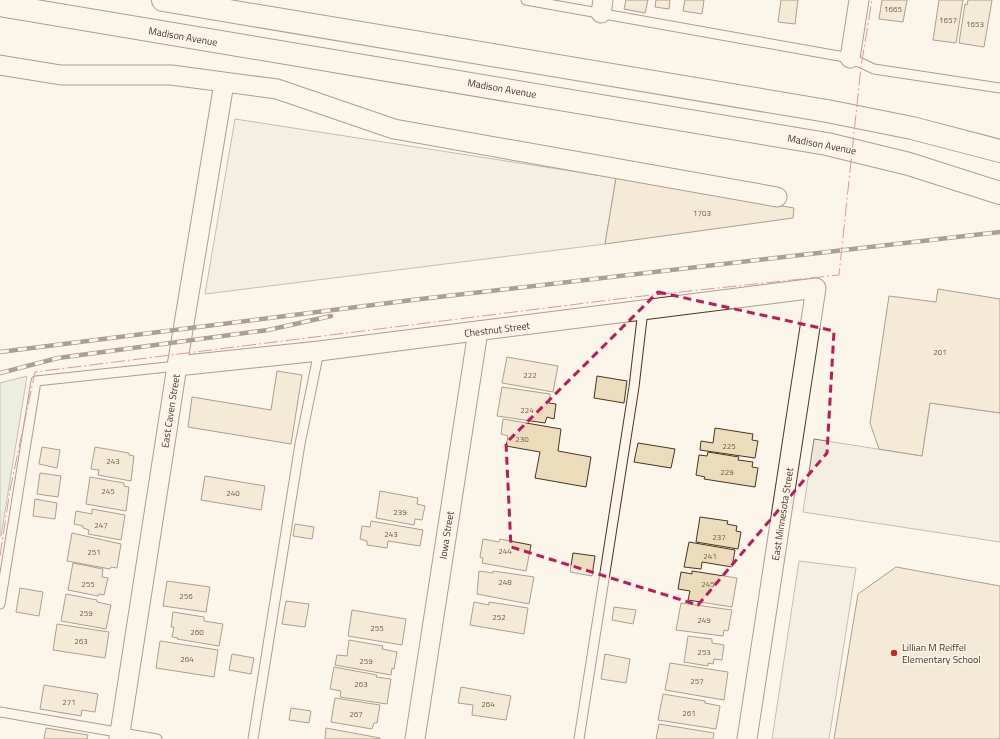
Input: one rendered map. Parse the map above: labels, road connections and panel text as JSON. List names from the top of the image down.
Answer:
{
  "streets": {
    "main road": ["Madison Avenue"],
    "street": [
      "Chestnut Street",
      "East Caven Street",
      "East Minnesota Street",
      "Iowa Street"
    ]
  },
  "crossings": [
    ["Chestnut Street", "East Caven Street"],
    ["Chestnut Street", "East Minnesota Street"],
    ["Chestnut Street", "Iowa Street"]
  ],
  "places": ["Lillian M Reiffel Elementary School"],
  "house_numbers": [
    "1665",
    "1657",
    "1653",
    "1703",
    "201",
    "222",
    "224",
    "230",
    "225",
    "243",
    "229",
    "245",
    "240",
    "239",
    "247",
    "243",
    "237",
    "244",
    "251",
    "241",
    "248",
    "255",
    "245",
    "256",
    "259",
    "252",
    "249",
    "255",
    "260",
    "263",
    "253",
    "264",
    "259",
    "257",
    "263",
    "271",
    "264",
    "261",
    "267"
  ]
}
